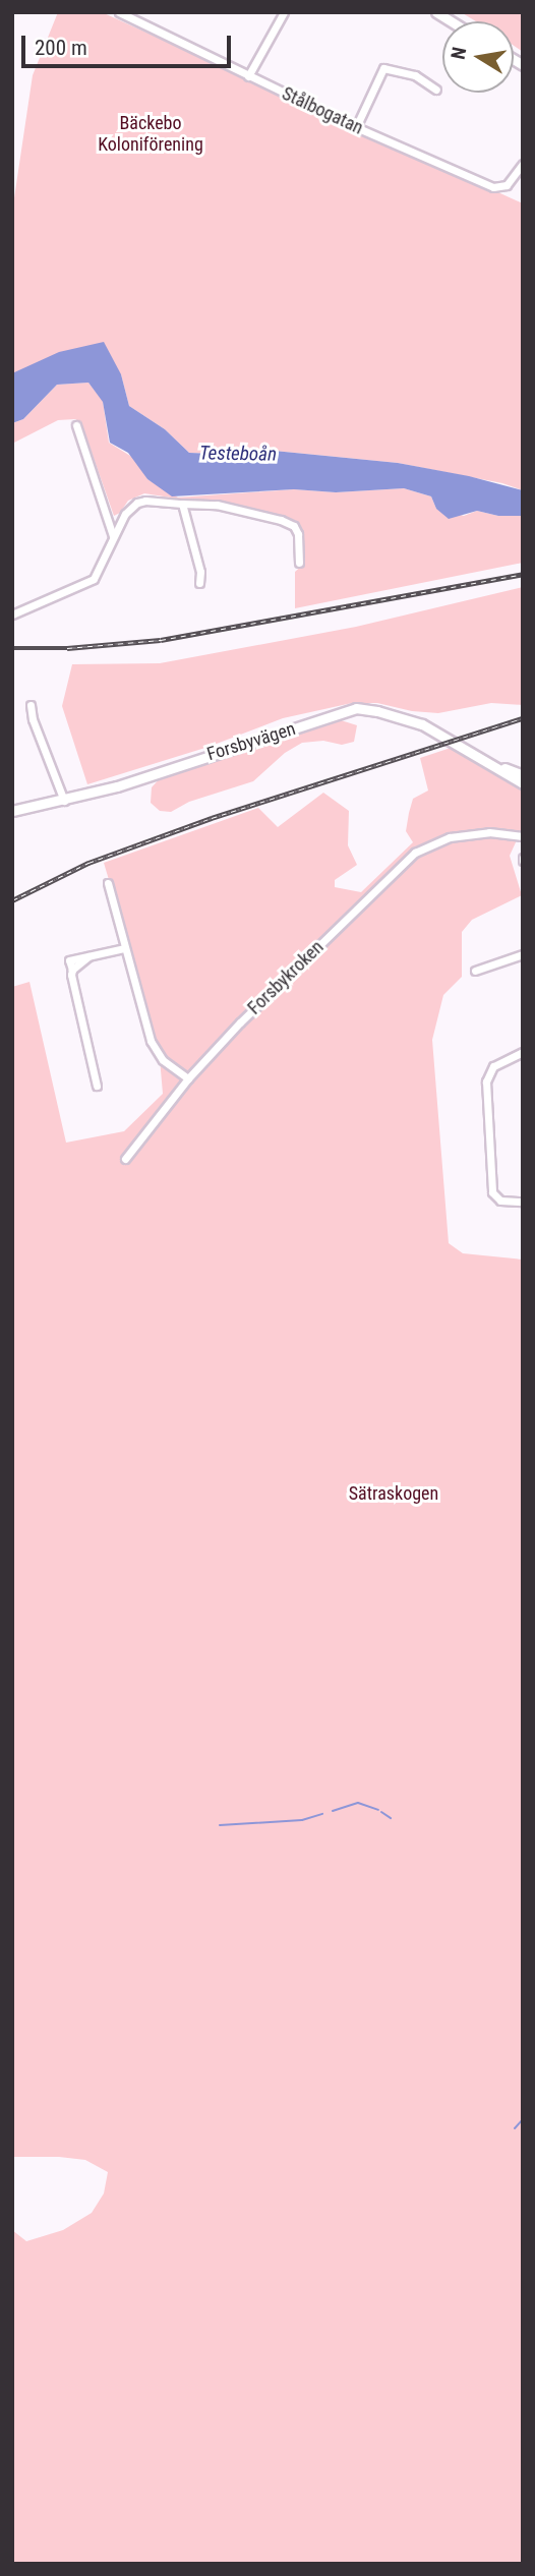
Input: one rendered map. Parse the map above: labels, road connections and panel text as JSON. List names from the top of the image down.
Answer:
{
  "streets": {
    "street": ["Stålbogatan", "Forsbyvägen", "Forsbykroken"]
  },
  "water": ["Testeboån"],
  "parks": ["Bäckebo Koloniförening", "Sätraskogen"],
  "scale_bar": "200 m",
  "north": "left"
}
